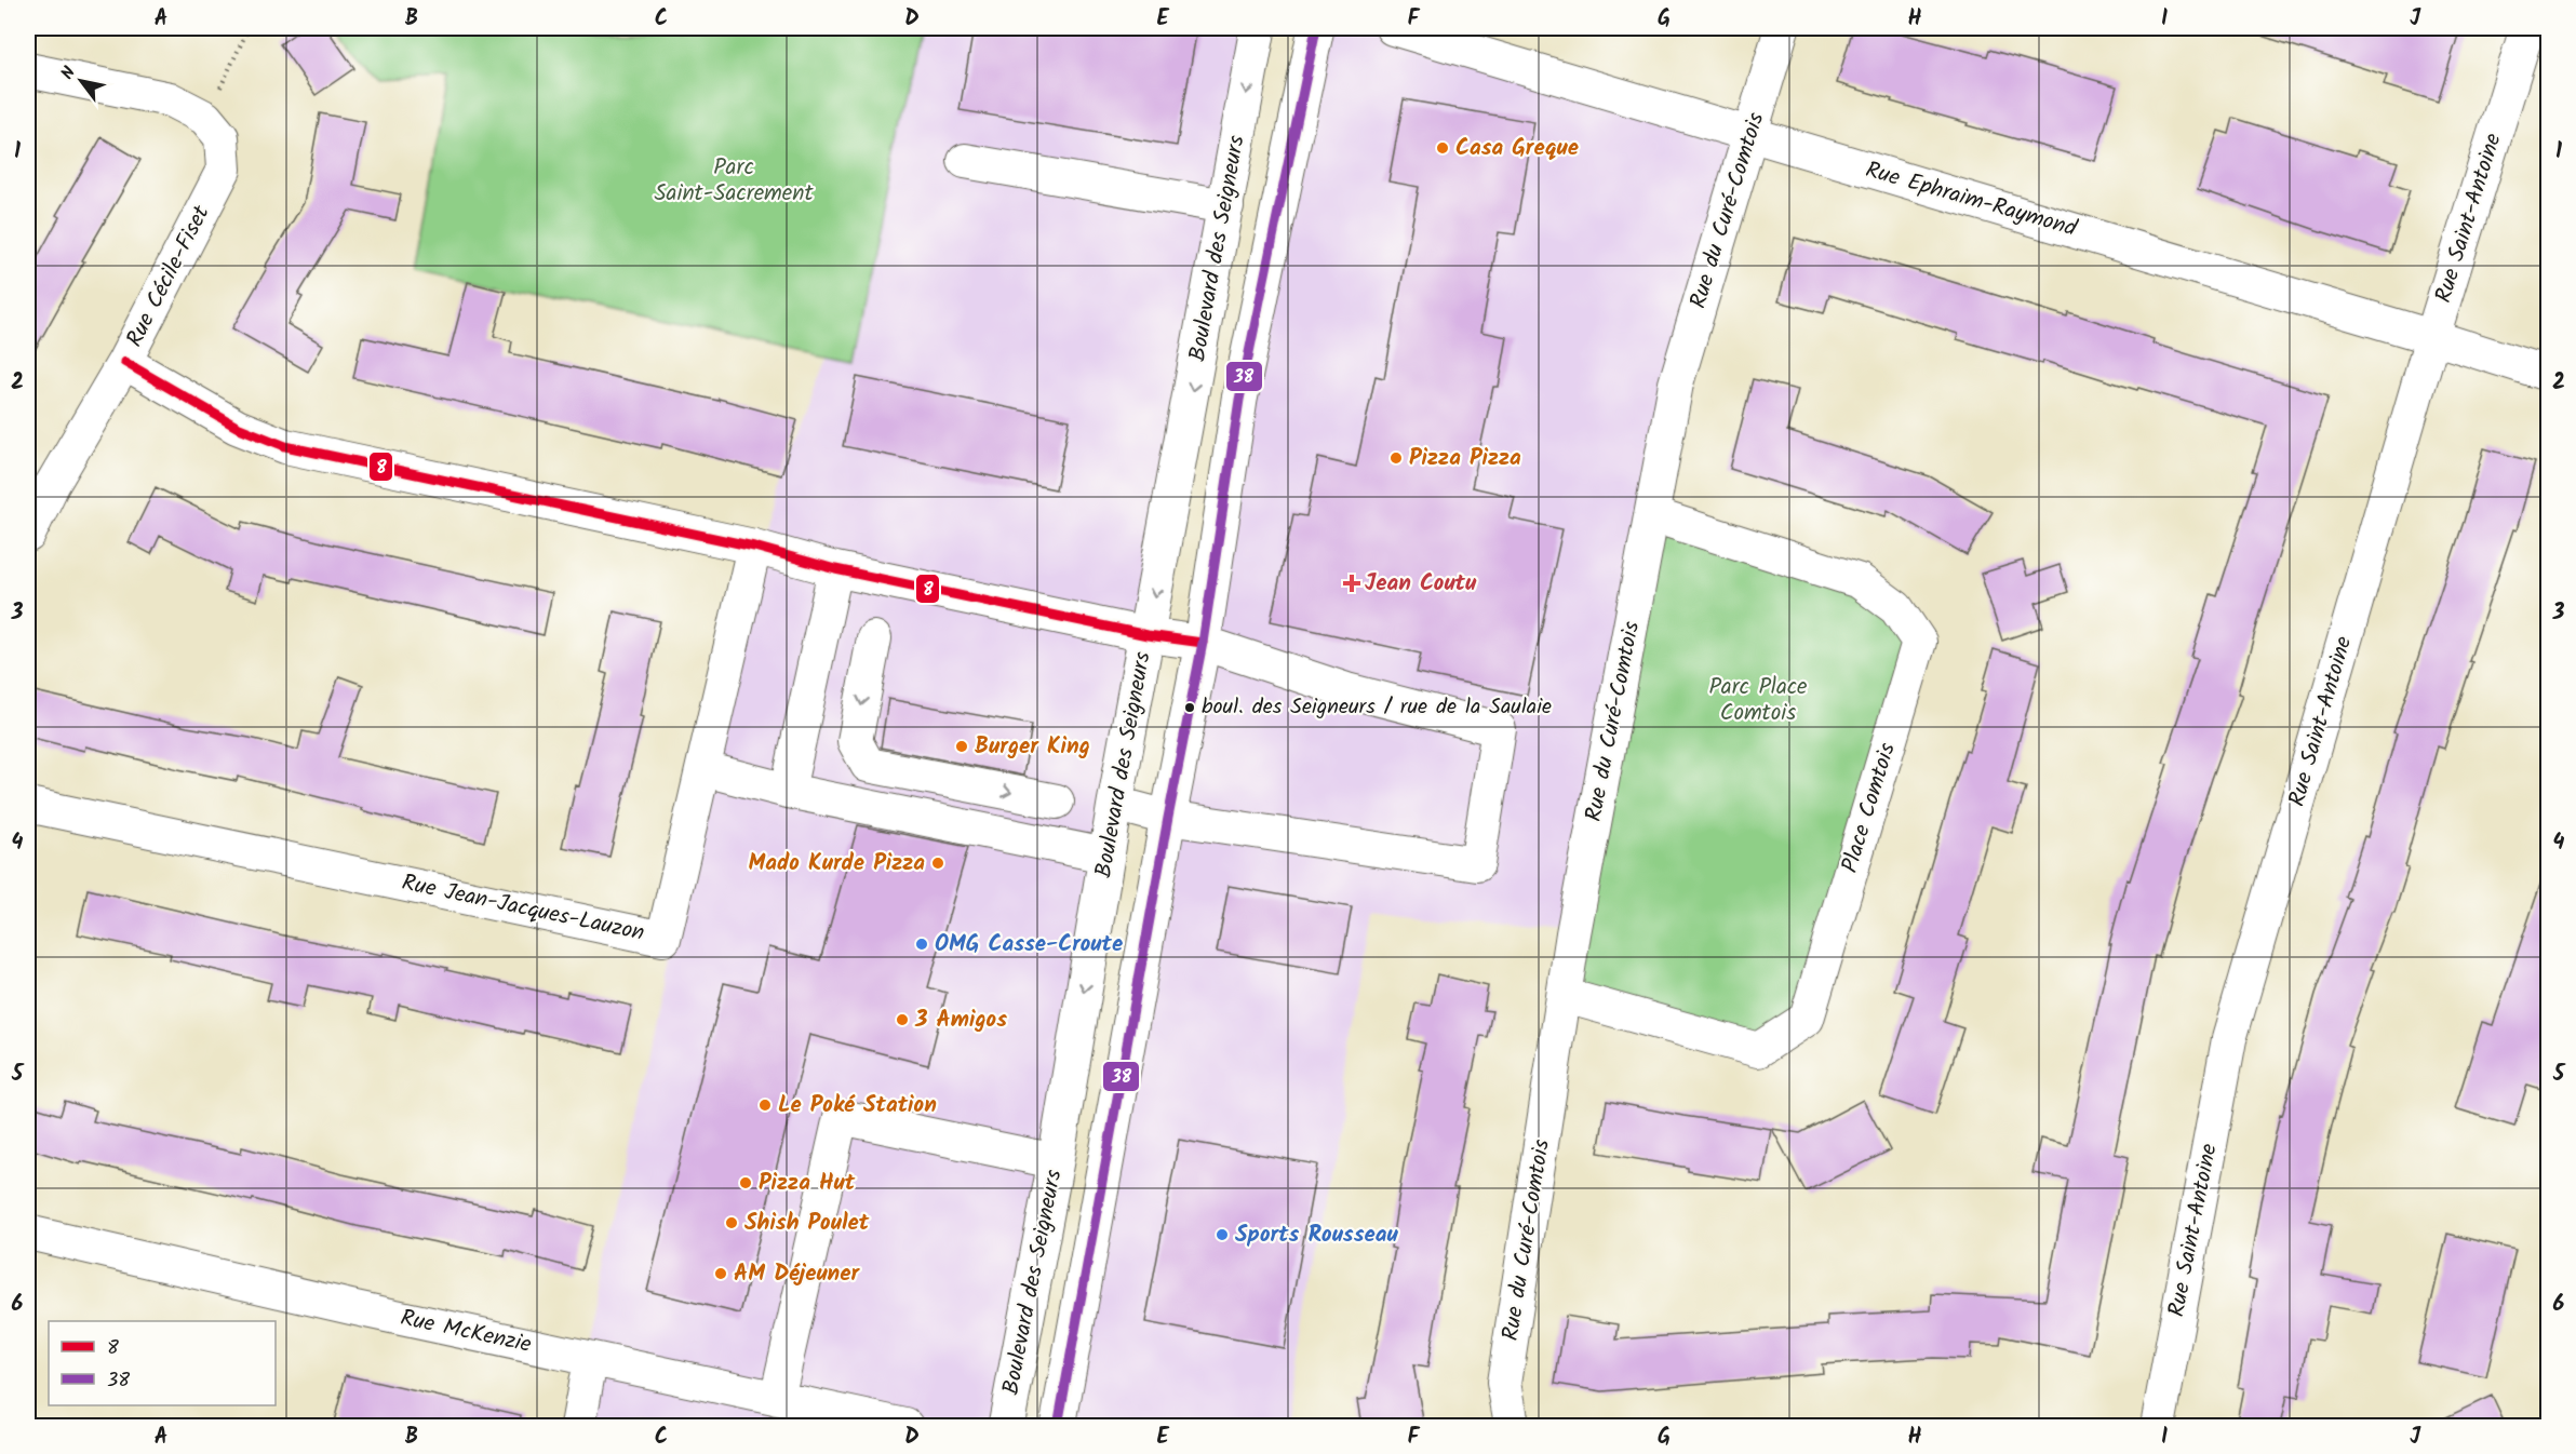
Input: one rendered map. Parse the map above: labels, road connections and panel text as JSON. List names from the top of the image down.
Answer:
{
  "streets": {
    "main road": ["Boulevard des Seigneurs"],
    "street": [
      "Rue Ephraim-Raymond",
      "Rue du Curé-Comtois",
      "Rue Saint-Antoine",
      "Rue Cécile-Fiset",
      "Place Comtois",
      "Rue Jean-Jacques-Lauzon",
      "Rue McKenzie"
    ]
  },
  "crossings": [
    ["Rue Ephraim-Raymond", "Rue du Curé-Comtois"],
    ["Rue Ephraim-Raymond", "Rue Saint-Antoine"],
    ["Rue du Curé-Comtois", "Place Comtois"]
  ],
  "parks": ["Parc Saint-Sacrement", "Parc Place Comtois"],
  "places": {
    "other": [
      "Casa Greque",
      "Pizza Pizza",
      "boul. des Seigneurs / rue de la Saulaie",
      "Burger King",
      "Mado Kurde Pizza",
      "OMG Casse-Croute",
      "3 Amigos",
      "Le Poké Station",
      "Pizza Hut",
      "Shish Poulet",
      "Sports Rousseau",
      "AM Déjeuner"
    ],
    "health": ["Jean Coutu"]
  },
  "lines": ["transit line 38", "transit line 8"],
  "legend": ["8", "38"],
  "north": "top left",
  "grid": {
    "columns": [
      "A",
      "B",
      "C",
      "D",
      "E",
      "F",
      "G",
      "H",
      "I",
      "J"
    ],
    "rows": [
      "1",
      "2",
      "3",
      "4",
      "5",
      "6"
    ]
  }
}
